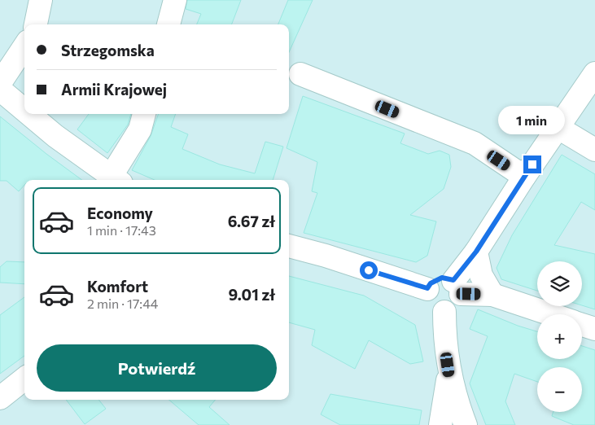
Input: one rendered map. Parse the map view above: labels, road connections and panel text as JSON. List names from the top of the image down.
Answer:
{
  "page": {
    "banner": ["Strzegomska", "Armii Krajowej"],
    "bubble": "1 min",
    "list": [
      {
        "name": "Economy",
        "note": "1 min · 17:43",
        "value": "6.67 zł"
      },
      {
        "name": "Komfort",
        "note": "2 min · 17:44",
        "value": "9.01 zł"
      }
    ],
    "map_buttons": ["+", "−"],
    "buttons": "Potwierdź"
  }
}
